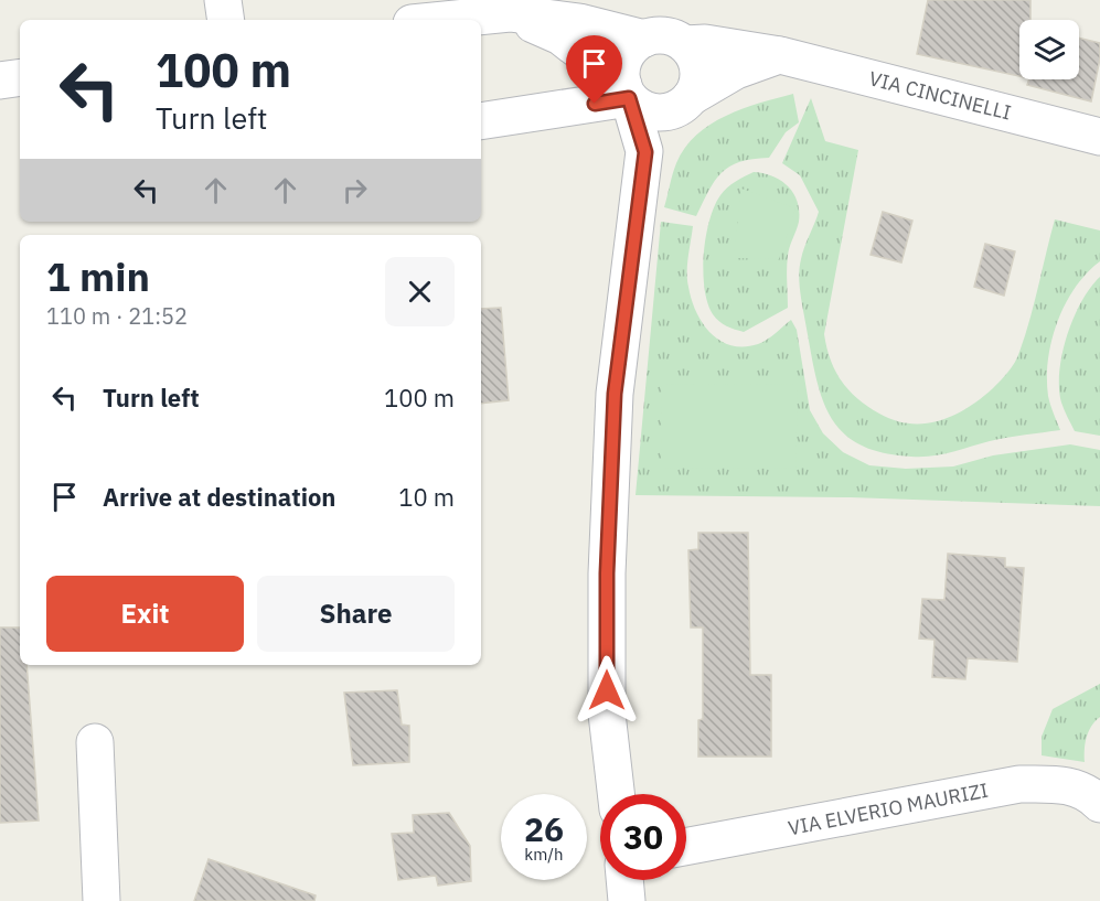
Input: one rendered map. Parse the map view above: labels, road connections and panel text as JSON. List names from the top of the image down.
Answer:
{
  "streets": {
    "street": ["VIA CINCINELLI", "VIA ELVERIO MAURIZI"]
  },
  "page": {
    "turn": ["100 m", "Turn left"],
    "heading": ["1 min", "110 m · 21:52"],
    "list": [
      {
        "name": "Turn left",
        "value": "100 m"
      },
      {
        "name": "Arrive at destination",
        "value": "10 m"
      }
    ],
    "buttons": ["Exit", "Share"],
    "speed": "26 km/h",
    "limit": "30"
  }
}
